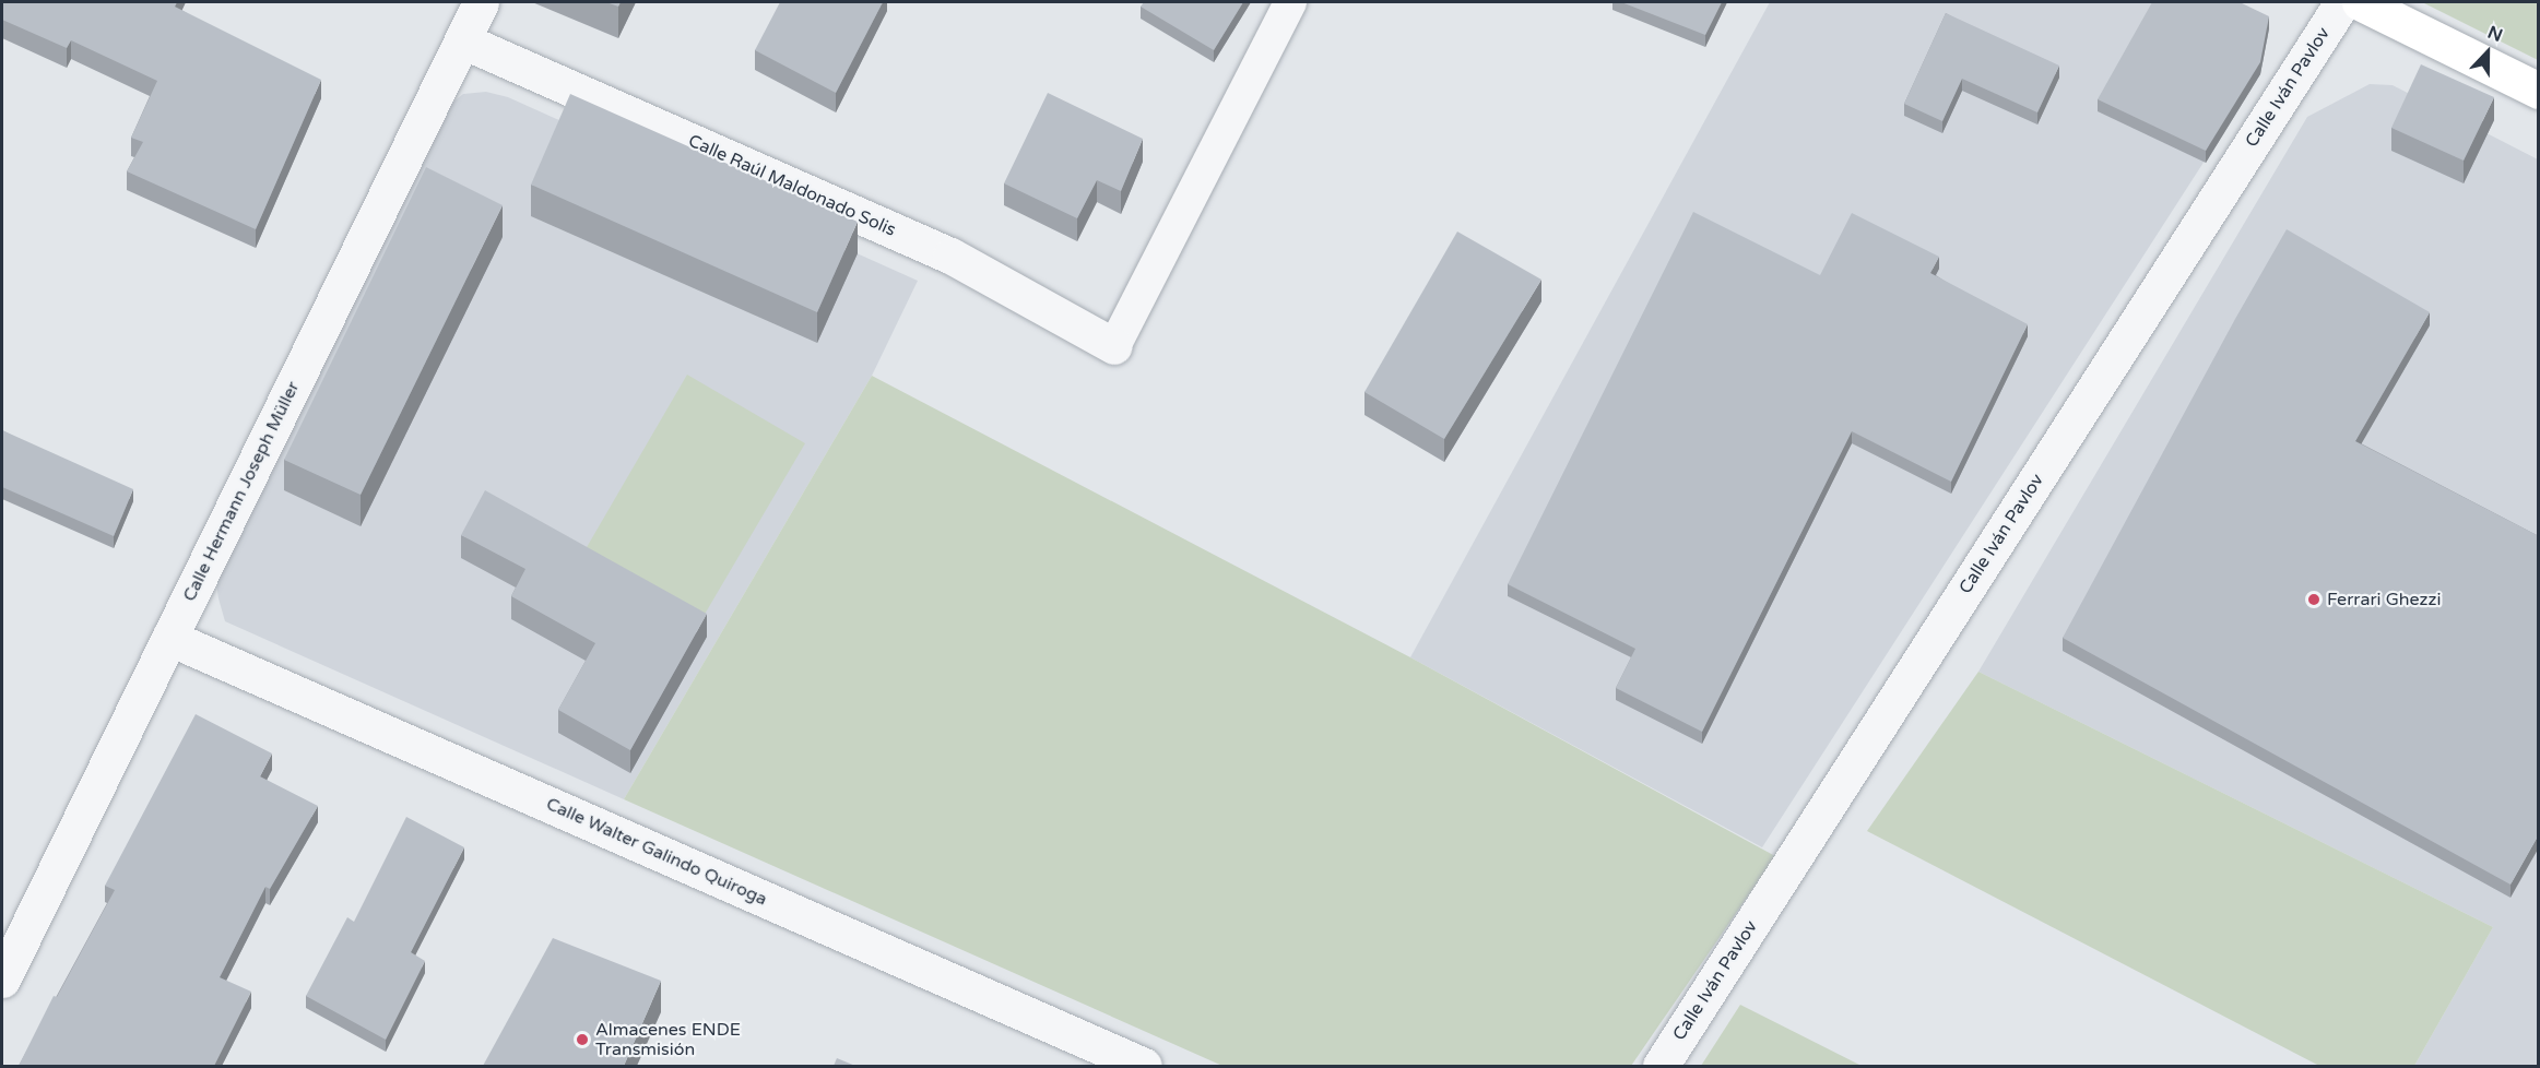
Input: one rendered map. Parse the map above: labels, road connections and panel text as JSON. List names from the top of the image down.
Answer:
{
  "streets": {
    "street": [
      "Calle Iván Pavlov",
      "Calle Raúl Maldonado Solis",
      "Calle Hermann Joseph Müller",
      "Calle Walter Galindo Quiroga"
    ]
  },
  "crossings": [
    ["Calle Raúl Maldonado Solis", "Calle Hermann Joseph Müller"],
    ["Calle Hermann Joseph Müller", "Calle Walter Galindo Quiroga"]
  ],
  "places": ["Ferrari Ghezzi", "Almacenes ENDE Transmisión"],
  "north": "top"
}
